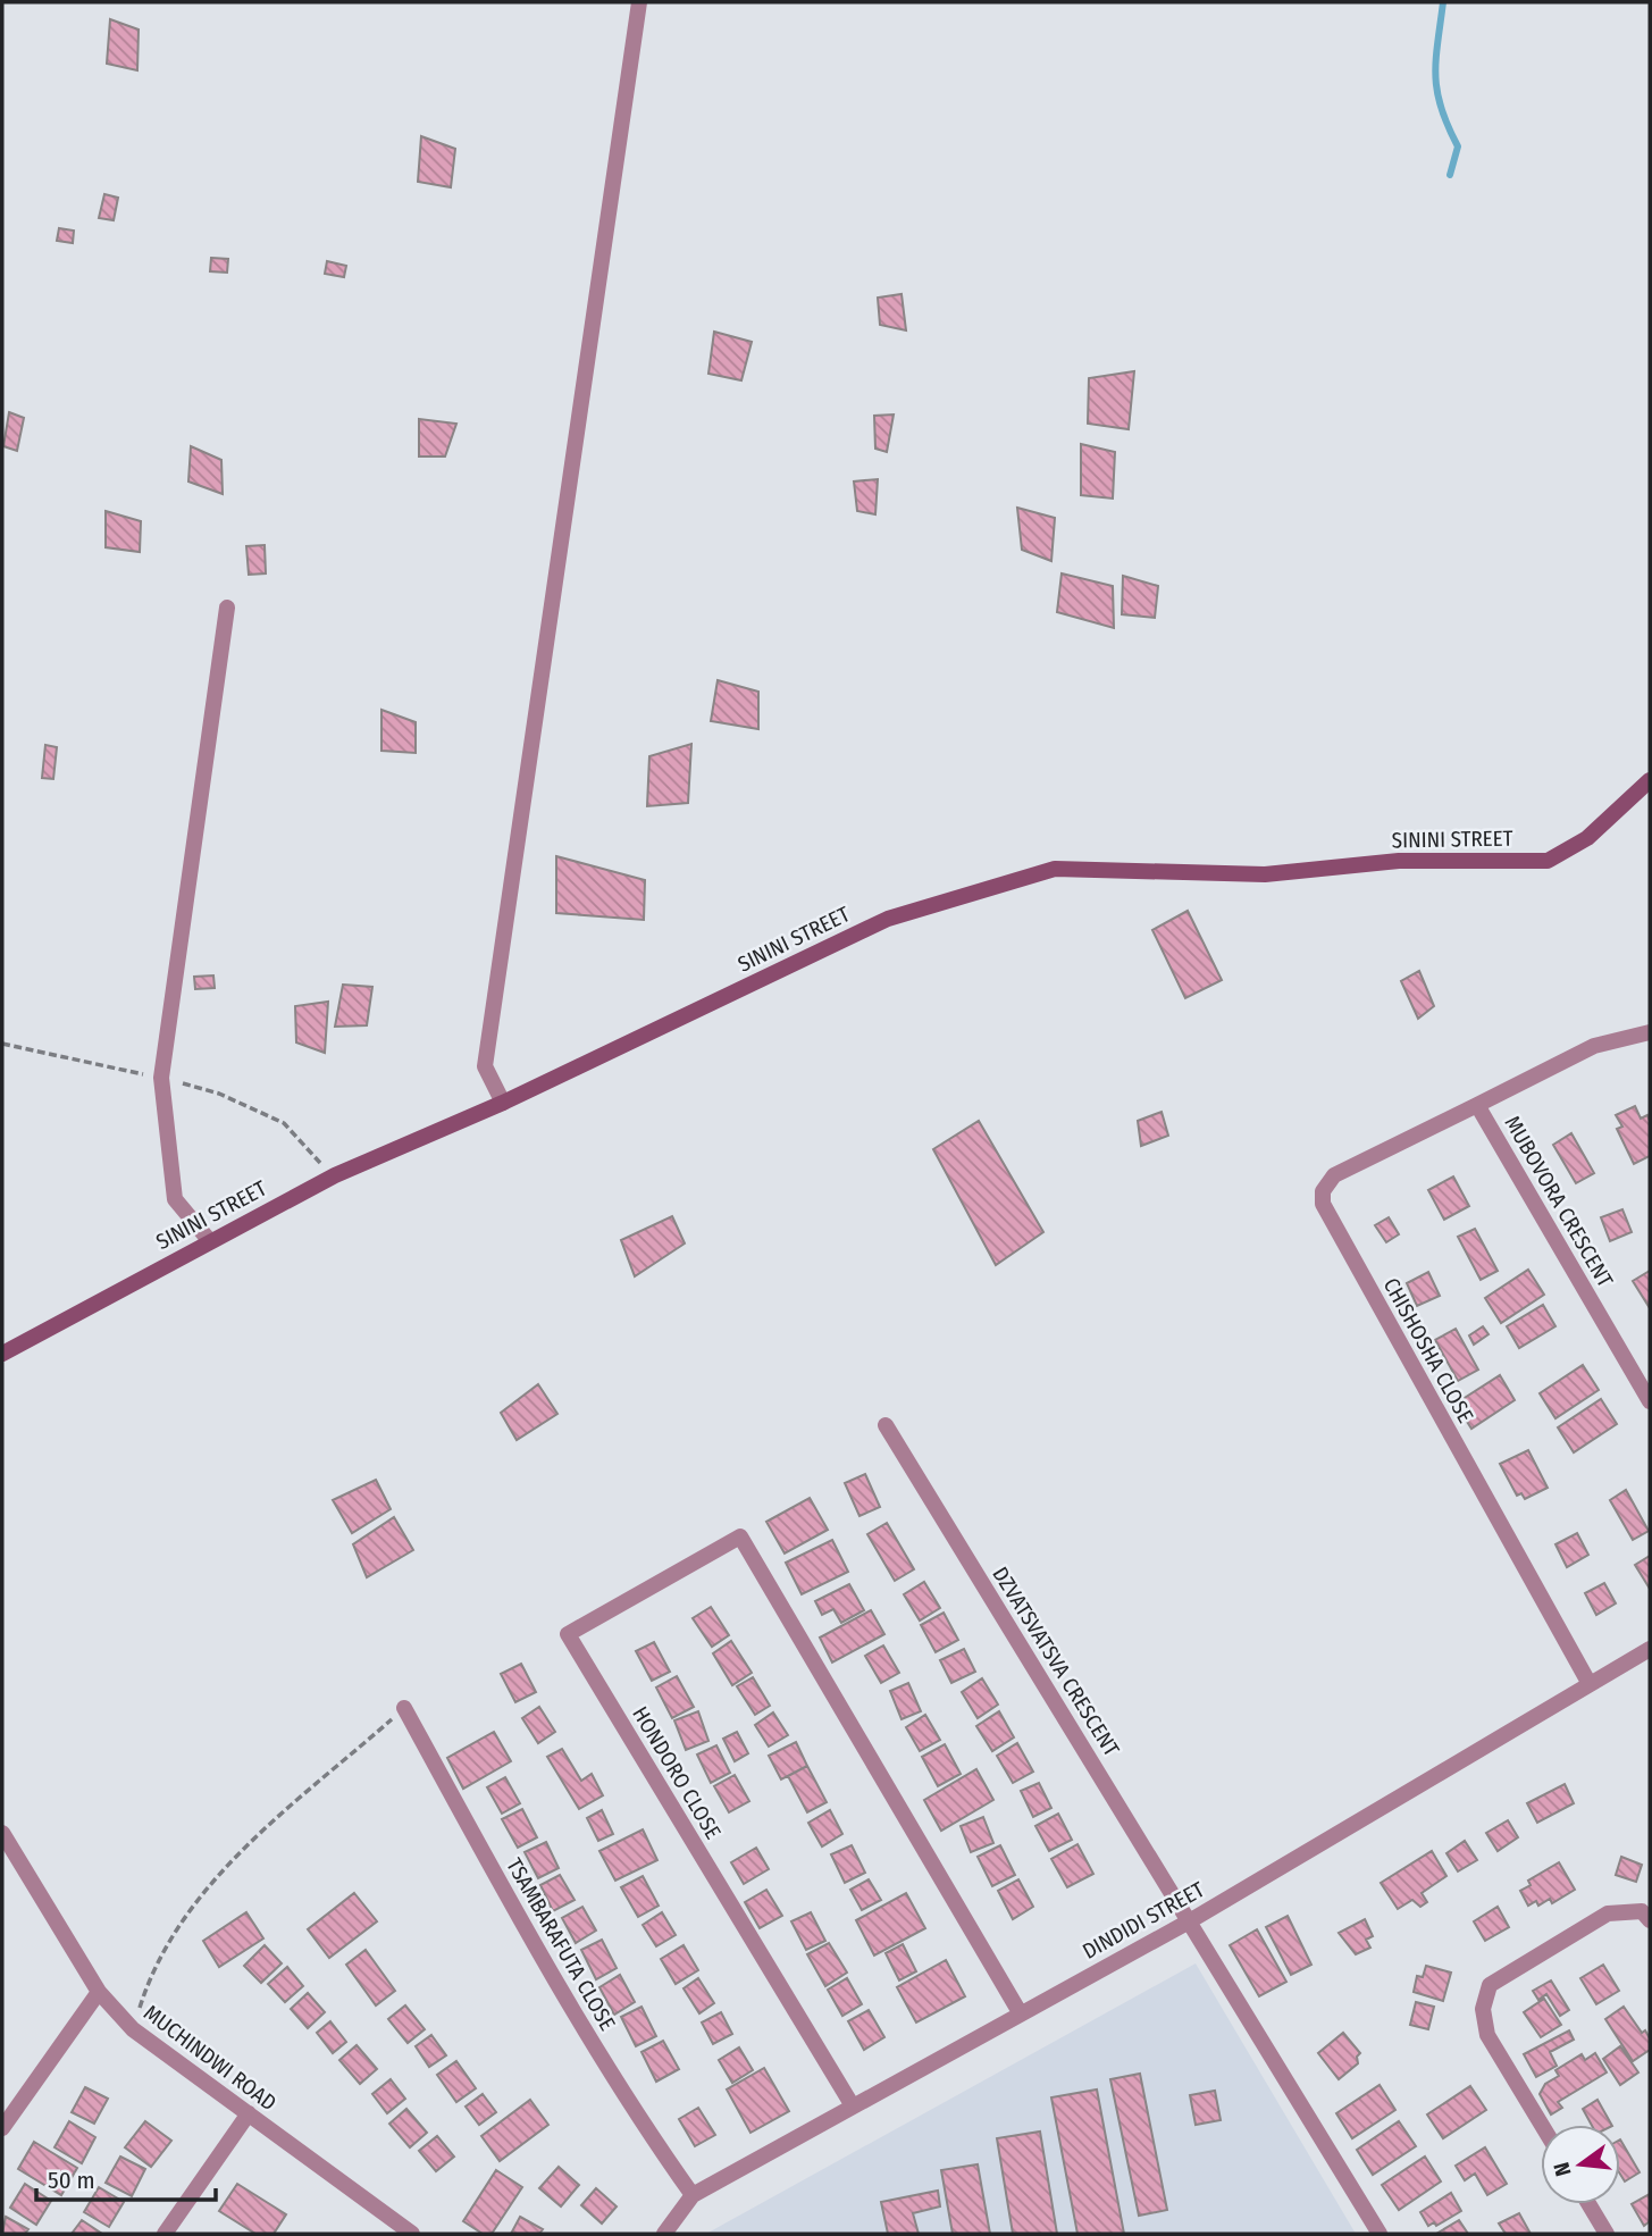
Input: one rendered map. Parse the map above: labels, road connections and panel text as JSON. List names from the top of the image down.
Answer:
{
  "streets": {
    "street": [
      "SININI STREET",
      "MUBOVORA CRESCENT",
      "CHISHOSHA CLOSE",
      "DZVATSVATSVA CRESCENT",
      "HONDORO CLOSE",
      "DINDIDI STREET",
      "TSAMBARAFUTA CLOSE",
      "MUCHINDWI ROAD"
    ]
  },
  "crossings": [
    ["MUBOVORA CRESCENT", "CHISHOSHA CLOSE"],
    ["CHISHOSHA CLOSE", "DINDIDI STREET"],
    ["DZVATSVATSVA CRESCENT", "DINDIDI STREET"],
    ["HONDORO CLOSE", "DINDIDI STREET"],
    ["DINDIDI STREET", "TSAMBARAFUTA CLOSE"]
  ],
  "scale_bar": "50 m",
  "north": "left"
}
